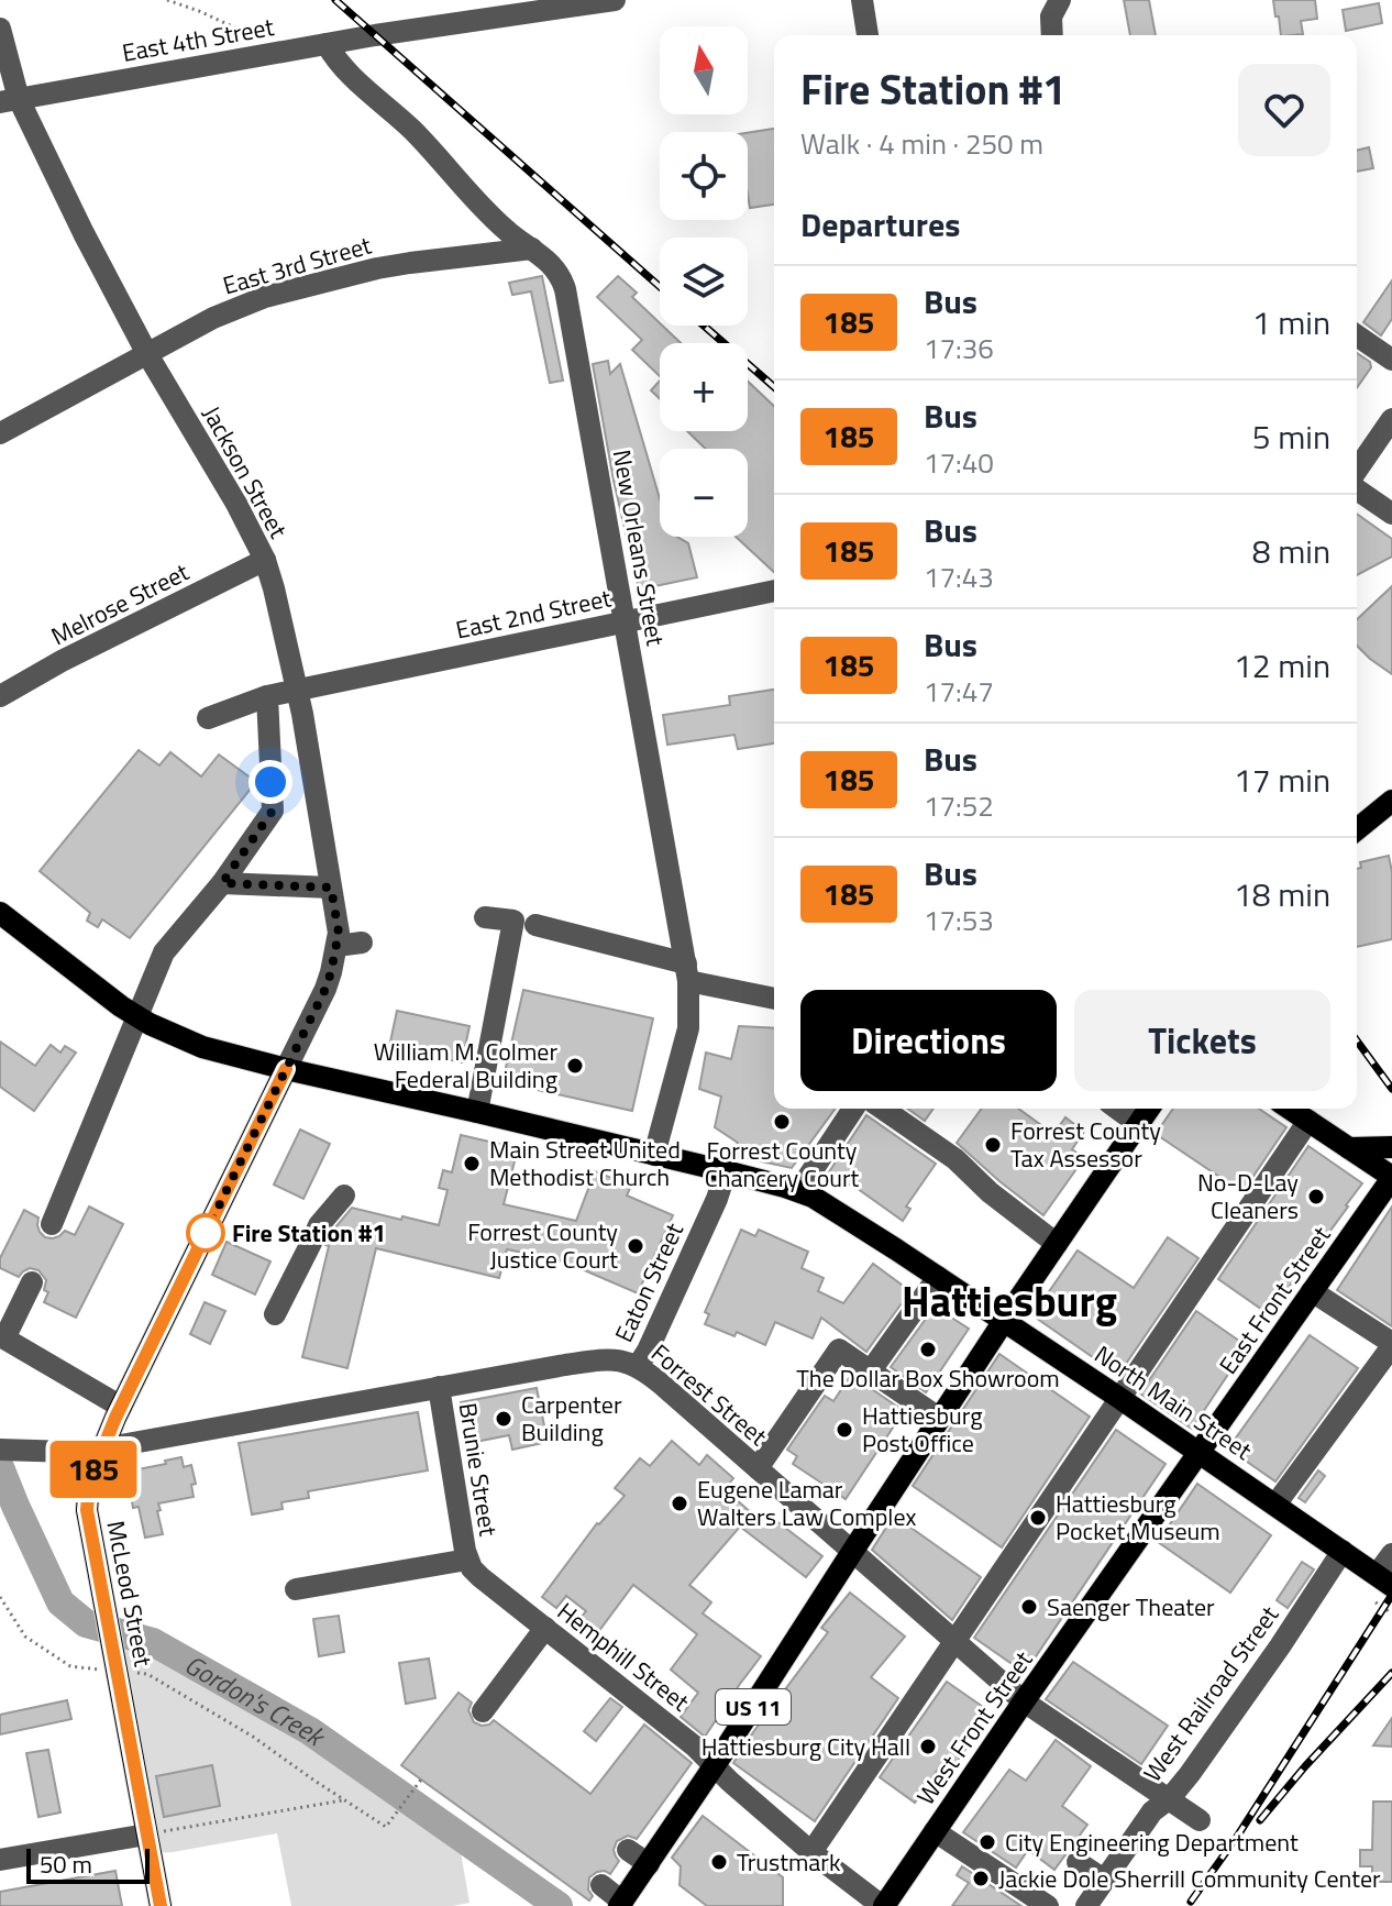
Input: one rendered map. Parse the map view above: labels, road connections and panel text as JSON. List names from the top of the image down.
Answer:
{
  "streets": {
    "main road": [
      "East Front Street",
      "North Main Street",
      "McLeod Street",
      "US 11",
      "West Front Street"
    ],
    "street": [
      "East 4th Street",
      "East 3rd Street",
      "Jackson Street",
      "New Orleans Street",
      "Melrose Street",
      "East 2nd Street",
      "Eaton Street",
      "Forrest Street",
      "Brunie Street",
      "Hemphill Street",
      "West Railroad Street"
    ]
  },
  "crossings": [
    ["East 4th Street", "Jackson Street"],
    ["East 4th Street", "New Orleans Street"],
    ["East 3rd Street", "Jackson Street"],
    ["East 3rd Street", "New Orleans Street"],
    ["Jackson Street", "Melrose Street"],
    ["Jackson Street", "East 2nd Street"],
    ["Jackson Street", "North Main Street"],
    ["Jackson Street", "McLeod Street"],
    ["New Orleans Street", "East 2nd Street"],
    ["New Orleans Street", "North Main Street"],
    ["Eaton Street", "Forrest Street"],
    ["Eaton Street", "North Main Street"],
    ["East Front Street", "North Main Street"],
    ["East Front Street", "West Front Street"],
    ["Forrest Street", "Brunie Street"],
    ["Forrest Street", "McLeod Street"],
    ["Forrest Street", "West Railroad Street"],
    ["Forrest Street", "US 11"],
    ["Forrest Street", "West Front Street"],
    ["North Main Street", "McLeod Street"],
    ["North Main Street", "West Railroad Street"],
    ["North Main Street", "US 11"],
    ["North Main Street", "West Front Street"],
    ["Brunie Street", "Hemphill Street"],
    ["Hemphill Street", "US 11"],
    ["Hemphill Street", "West Front Street"]
  ],
  "districts": ["Hattiesburg"],
  "water": ["Gordon's Creek"],
  "places": [
    "William M. Colmer Federal Building",
    "Forrest County Chancery Court",
    "Forrest County Tax Assessor",
    "Main Street United Methodist Church",
    "No-D-Lay Cleaners",
    "Fire Station #1",
    "Forrest County Justice Court",
    "The Dollar Box Showroom",
    "Carpenter Building",
    "Hattiesburg Post Office",
    "Eugene Lamar Walters Law Complex",
    "Hattiesburg Pocket Museum",
    "Saenger Theater",
    "Hattiesburg City Hall",
    "City Engineering Department",
    "Trustmark",
    "Jackie Dole Sherrill Community Center"
  ],
  "lines": ["bus line 185"],
  "scale_bar": "50 m",
  "north": "top",
  "page": {
    "on_map": "185",
    "map_buttons": ["+", "−"],
    "heading": [
      ["Fire Station #1", "Walk · 4 min · 250 m"],
      "Departures"
    ],
    "list": [
      {
        "mark": "185",
        "name": "Bus",
        "note": "17:36",
        "value": "1 min"
      },
      {
        "mark": "185",
        "name": "Bus",
        "note": "17:40",
        "value": "5 min"
      },
      {
        "mark": "185",
        "name": "Bus",
        "note": "17:43",
        "value": "8 min"
      },
      {
        "mark": "185",
        "name": "Bus",
        "note": "17:47",
        "value": "12 min"
      },
      {
        "mark": "185",
        "name": "Bus",
        "note": "17:52",
        "value": "17 min"
      },
      {
        "mark": "185",
        "name": "Bus",
        "note": "17:53",
        "value": "18 min"
      }
    ],
    "buttons": ["Directions", "Tickets"],
    "scale": "50 m"
  }
}
